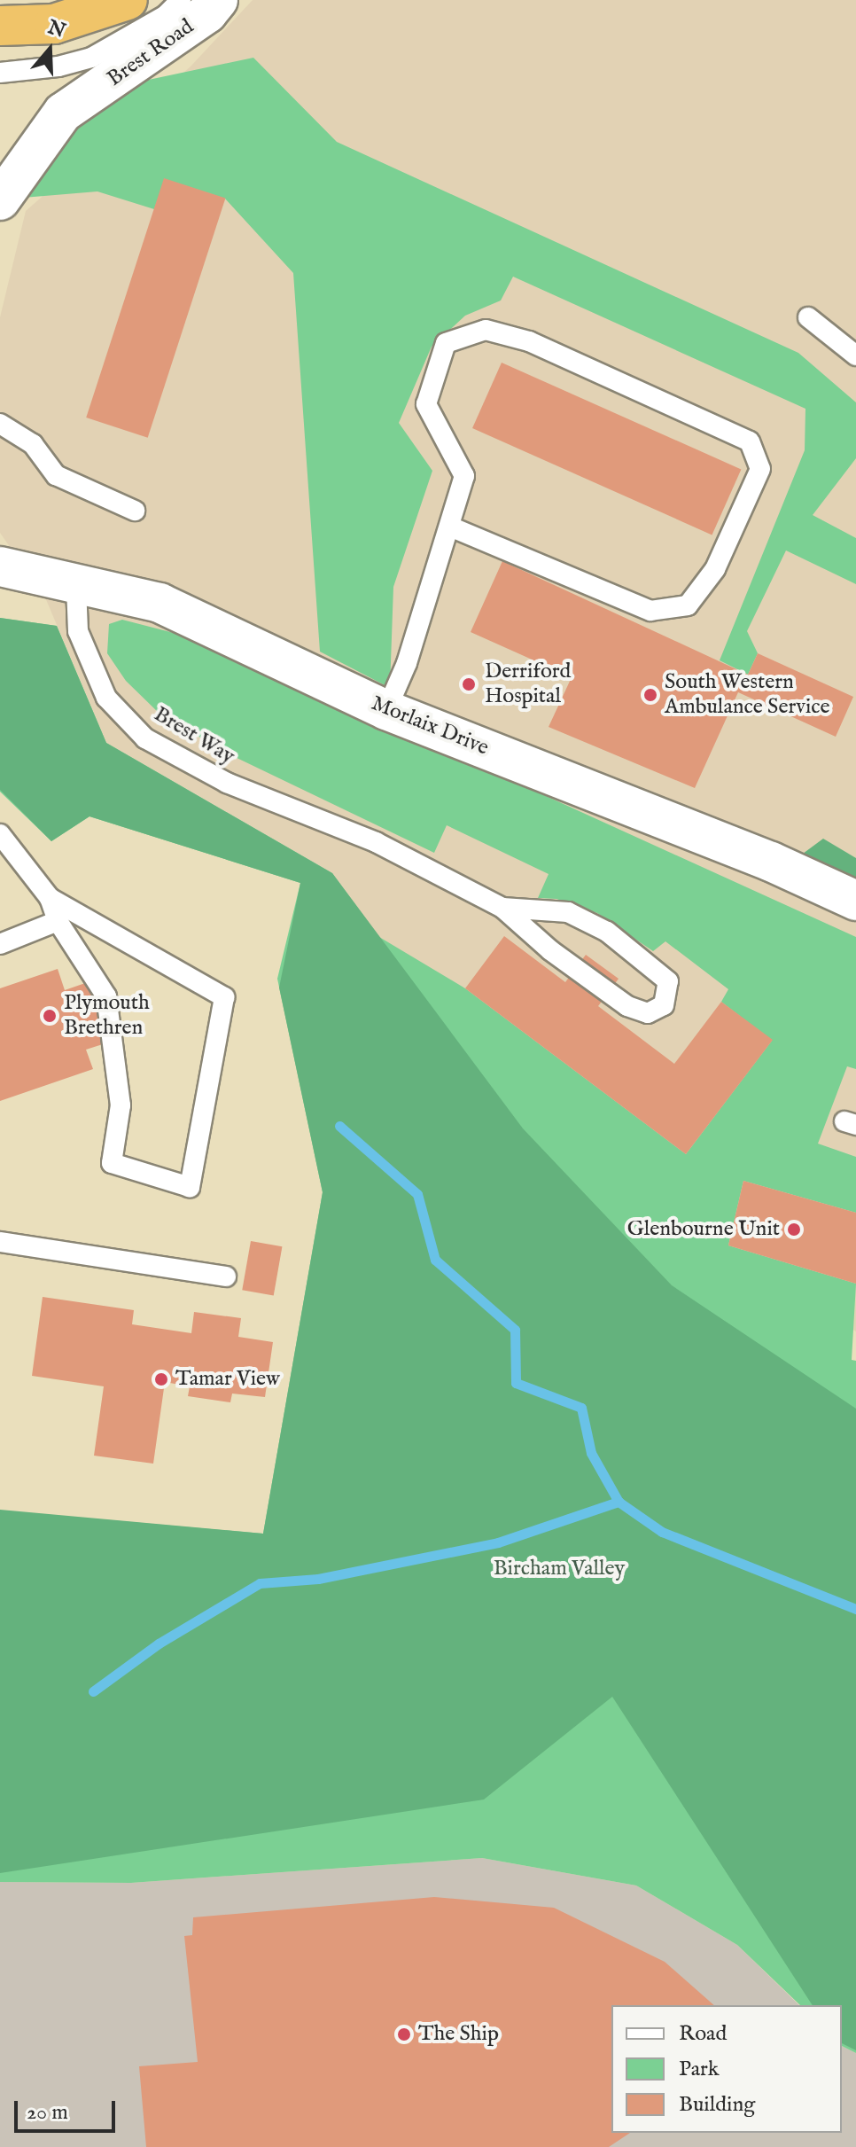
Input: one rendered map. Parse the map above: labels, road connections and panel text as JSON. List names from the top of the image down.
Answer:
{
  "streets": {
    "street": ["Brest Road", "Morlaix Drive"],
    "lane": ["Brest Way"]
  },
  "crossings": [
    ["Morlaix Drive", "Brest Way"]
  ],
  "parks": ["Bircham Valley"],
  "places": [
    "Derriford Hospital",
    "South Western Ambulance Service",
    "Plymouth Brethren",
    "Glenbourne Unit",
    "Tamar View",
    "The Ship"
  ],
  "legend": ["Road", "Park", "Building"],
  "scale_bar": "20 m",
  "north": "top"
}
